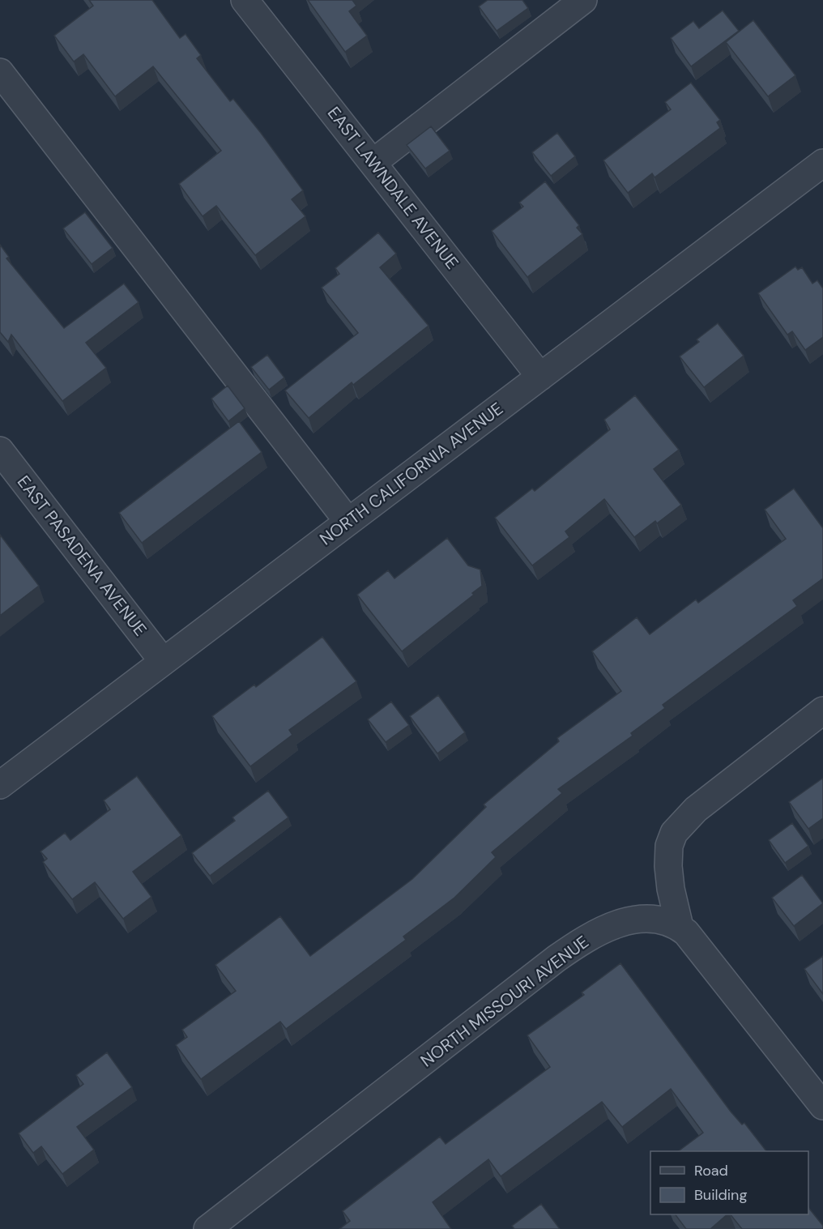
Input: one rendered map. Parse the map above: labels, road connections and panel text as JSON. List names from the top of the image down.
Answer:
{
  "streets": {
    "street": [
      "EAST LAWNDALE AVENUE",
      "NORTH CALIFORNIA AVENUE",
      "EAST PASADENA AVENUE",
      "NORTH MISSOURI AVENUE"
    ]
  },
  "crossings": [
    ["EAST LAWNDALE AVENUE", "NORTH CALIFORNIA AVENUE"],
    ["NORTH CALIFORNIA AVENUE", "EAST PASADENA AVENUE"]
  ],
  "legend": ["Road", "Building"]
}
